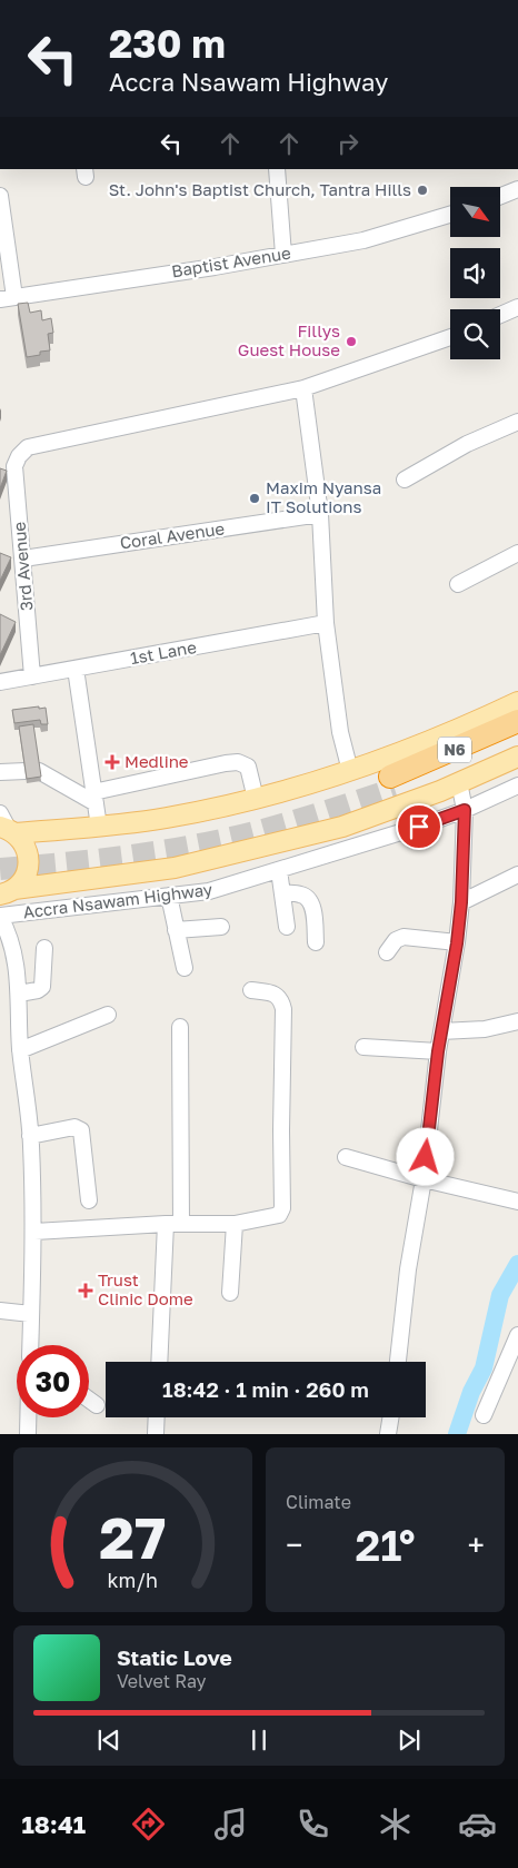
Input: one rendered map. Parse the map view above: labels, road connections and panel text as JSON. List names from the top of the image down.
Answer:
{
  "streets": {
    "highway": ["N6"],
    "street": [
      "Baptist Avenue",
      "Coral Avenue",
      "3rd Avenue",
      "1st Lane",
      "Accra Nsawam Highway"
    ]
  },
  "crossings": [
    ["Coral Avenue", "3rd Avenue"],
    ["3rd Avenue", "1st Lane"]
  ],
  "places": {
    "other": ["St. John's Baptist Church, Tantra Hills", "Fillys Guest House", "Maxim Nyansa IT Solutions"],
    "health": ["Medline", "Trust Clinic Dome"]
  },
  "north": "bottom right",
  "page": {
    "turn": ["230 m", "Accra Nsawam Highway"],
    "limit": "30",
    "trip": "18:42 · 1 min · 260 m",
    "tile": "Climate",
    "heat": ["−", "21°", "+"],
    "song": ["Static Love", "Velvet Ray"],
    "tabs": "18:41",
    "gauge": ["27", "km/h"]
  }
}
